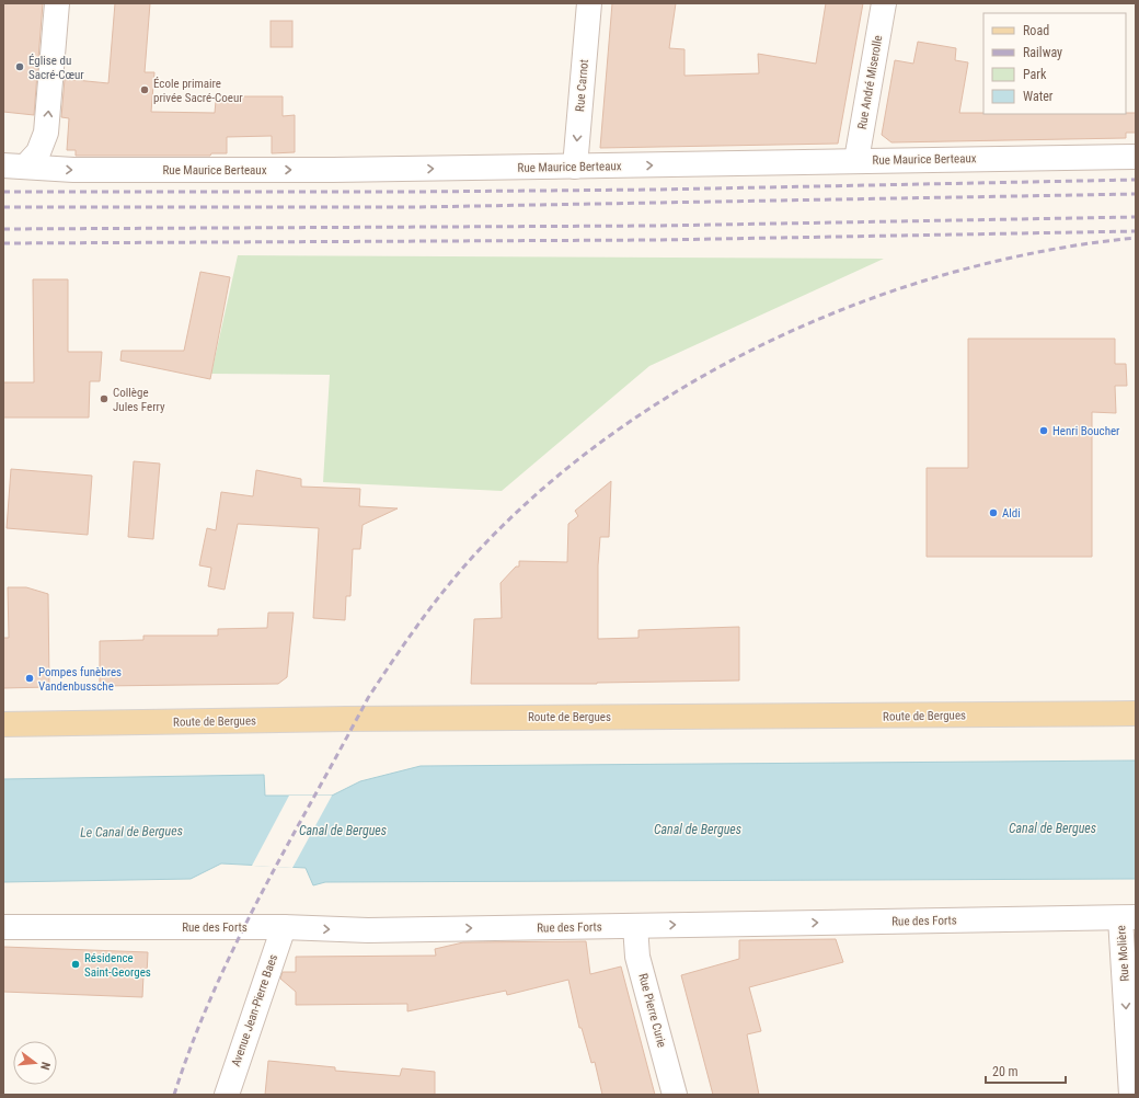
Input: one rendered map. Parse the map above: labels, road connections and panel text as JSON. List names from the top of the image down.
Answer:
{
  "streets": {
    "main road": ["Route de Bergues"],
    "street": [
      "Rue André Miserolle",
      "Rue Carnot",
      "Rue Maurice Berteaux",
      "Rue des Forts",
      "Rue Molière",
      "Avenue Jean-Pierre Baes",
      "Rue Pierre Curie"
    ]
  },
  "crossings": [
    ["Rue André Miserolle", "Rue Maurice Berteaux"],
    ["Rue Carnot", "Rue Maurice Berteaux"],
    ["Rue des Forts", "Rue Molière"],
    ["Rue des Forts", "Avenue Jean-Pierre Baes"],
    ["Rue des Forts", "Rue Pierre Curie"]
  ],
  "one_way": [
    "Rue Carnot",
    "Rue Maurice Berteaux",
    "Rue des Forts",
    "Rue Molière"
  ],
  "water": ["Canal de Bergues", "Le Canal de Bergues"],
  "places": [
    "Église du Sacré-Cœur",
    "École primaire privée Sacré-Coeur",
    "Collège Jules Ferry",
    "Henri Boucher",
    "Aldi",
    "Pompes funèbres Vandenbussche",
    "Résidence Saint-Georges"
  ],
  "legend": [
    "Road",
    "Railway",
    "Park",
    "Water"
  ],
  "scale_bar": "20 m",
  "north": "right"
}
